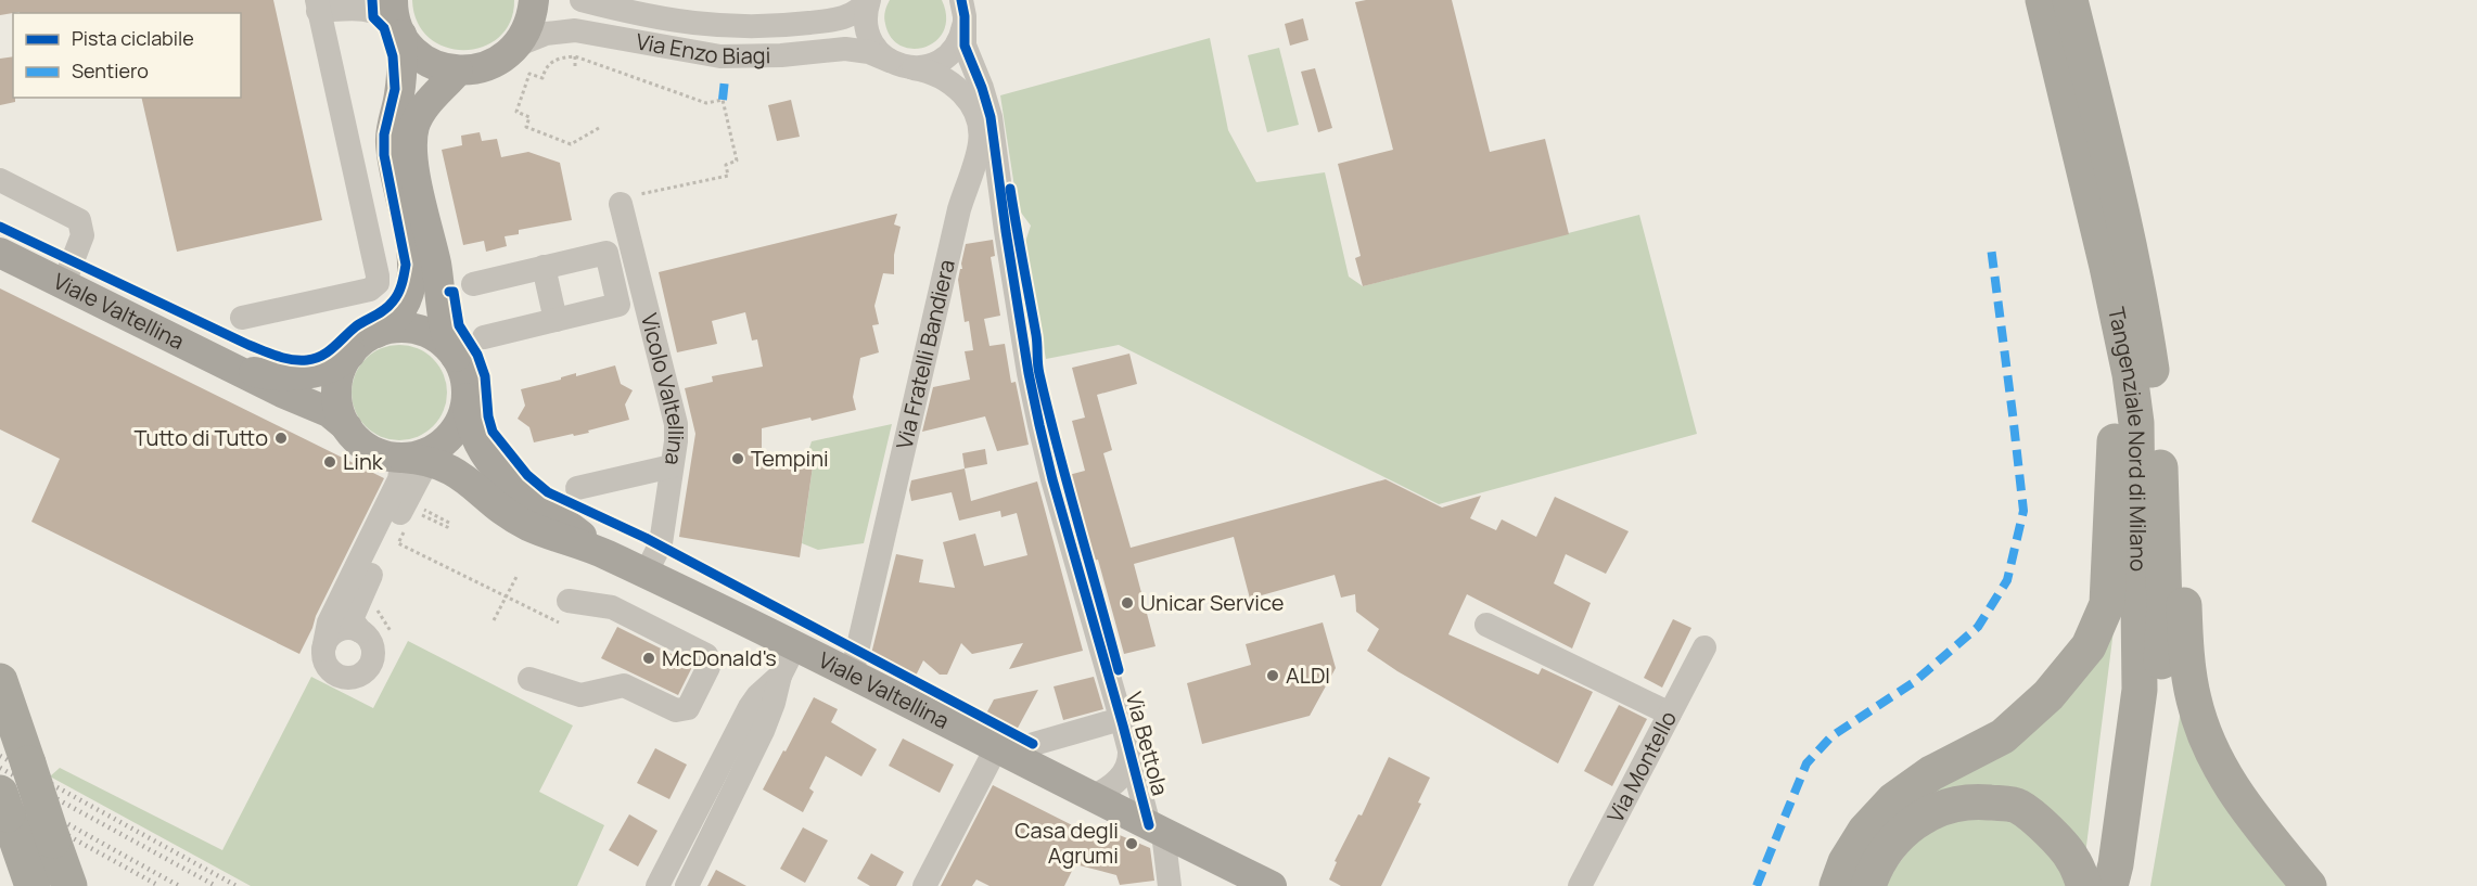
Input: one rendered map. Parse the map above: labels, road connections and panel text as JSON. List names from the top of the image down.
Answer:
{
  "streets": {
    "highway": ["Tangenziale Nord di Milano"],
    "main road": ["Viale Valtellina"],
    "street": [
      "Via Enzo Biagi",
      "Via Fratelli Bandiera",
      "Vicolo Valtellina",
      "Via Bettola",
      "Via Montello"
    ]
  },
  "crossings": [
    ["Via Enzo Biagi", "Via Fratelli Bandiera"],
    ["Viale Valtellina", "Via Fratelli Bandiera"],
    ["Viale Valtellina", "Vicolo Valtellina"],
    ["Viale Valtellina", "Via Bettola"]
  ],
  "places": [
    "Tutto di Tutto",
    "Tempini",
    "Link",
    "Unicar Service",
    "McDonald's",
    "ALDI",
    "Casa degli Agrumi"
  ],
  "legend": ["Pista ciclabile", "Sentiero"]
}
